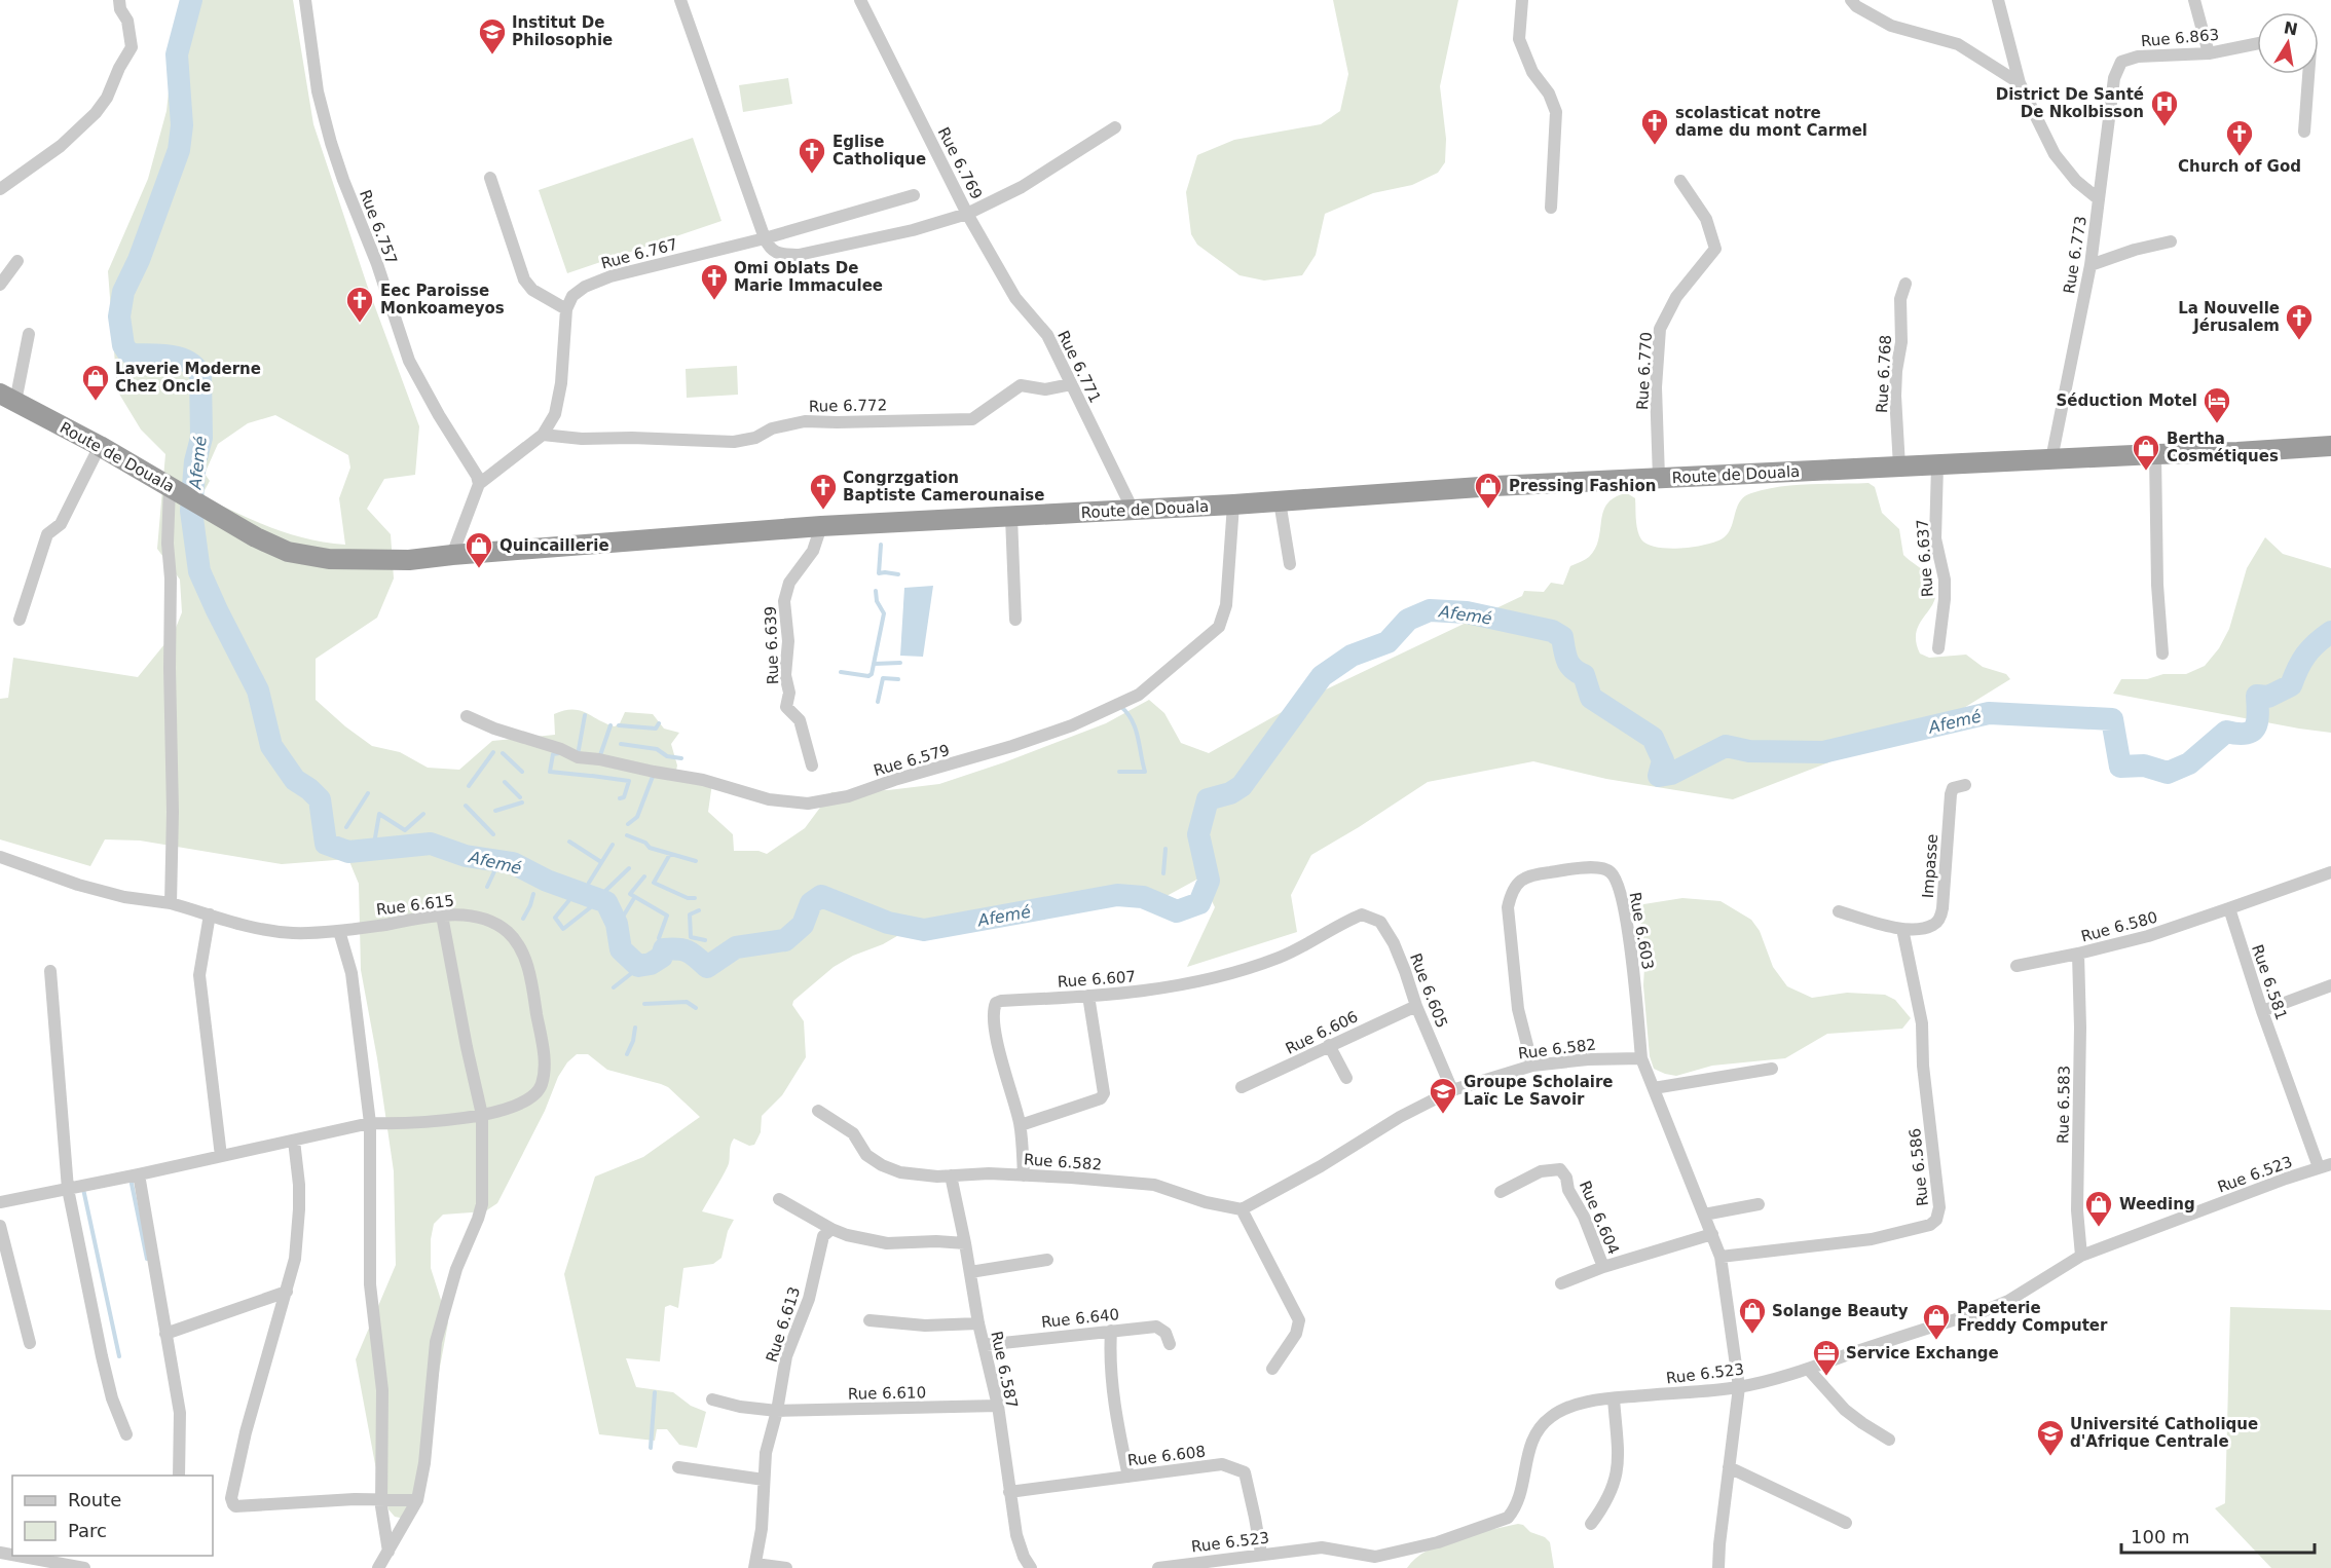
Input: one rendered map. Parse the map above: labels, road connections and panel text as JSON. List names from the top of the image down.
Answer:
{
  "streets": {
    "highway": ["Route de Douala"],
    "street": [
      "Rue 6.863",
      "Rue 6.769",
      "Rue 6.757",
      "Rue 6.767",
      "Rue 6.773",
      "Rue 6.771",
      "Rue 6.770",
      "Rue 6.768",
      "Rue 6.772",
      "Rue 6.637",
      "Rue 6.639",
      "Rue 6.579",
      "Impasse",
      "Rue 6.615",
      "Rue 6.580",
      "Rue 6.603",
      "Rue 6.607",
      "Rue 6.581",
      "Rue 6.605",
      "Rue 6.606",
      "Rue 6.582",
      "Rue 6.583",
      "Rue 6.586",
      "Rue 6.523",
      "Rue 6.604",
      "Rue 6.640",
      "Rue 6.613",
      "Rue 6.587",
      "Rue 6.610",
      "Rue 6.608"
    ]
  },
  "crossings": [
    ["Rue 6.863", "Rue 6.773"],
    ["Rue 6.769", "Rue 6.767"],
    ["Rue 6.769", "Rue 6.771"],
    ["Rue 6.773", "Route de Douala"],
    ["Rue 6.771", "Rue 6.772"],
    ["Rue 6.771", "Route de Douala"],
    ["Rue 6.770", "Route de Douala"],
    ["Rue 6.768", "Route de Douala"],
    ["Route de Douala", "Rue 6.637"],
    ["Route de Douala", "Rue 6.639"],
    ["Route de Douala", "Rue 6.579"],
    ["Impasse", "Rue 6.586"],
    ["Rue 6.580", "Rue 6.581"],
    ["Rue 6.580", "Rue 6.583"],
    ["Rue 6.603", "Rue 6.582"],
    ["Rue 6.607", "Rue 6.605"],
    ["Rue 6.607", "Rue 6.582"],
    ["Rue 6.581", "Rue 6.523"],
    ["Rue 6.605", "Rue 6.606"],
    ["Rue 6.605", "Rue 6.582"],
    ["Rue 6.582", "Rue 6.587"],
    ["Rue 6.583", "Rue 6.523"],
    ["Rue 6.523", "Rue 6.608"],
    ["Rue 6.640", "Rue 6.587"],
    ["Rue 6.613", "Rue 6.610"],
    ["Rue 6.587", "Rue 6.610"],
    ["Rue 6.587", "Rue 6.608"]
  ],
  "water": ["Afemé"],
  "places": {
    "school or university": ["Institut De Philosophie", "Groupe Scholaire Laïc Le Savoir", "Université Catholique d'Afrique Centrale"],
    "hospital": ["District De Santé De Nkolbisson"],
    "church": [
      "scolasticat notre dame du mont Carmel",
      "Church of God",
      "Eglise Catholique",
      "Omi Oblats De Marie Immaculee",
      "Eec Paroisse Monkoameyos",
      "La Nouvelle Jérusalem",
      "Congrzgation Baptiste Camerounaise"
    ],
    "shop": [
      "Laverie Moderne Chez Oncle",
      "Bertha Cosmétiques",
      "Pressing Fashion",
      "Quincaillerie",
      "Weeding",
      "Solange Beauty",
      "Papeterie Freddy Computer"
    ],
    "hotel": ["Séduction Motel"],
    "office": ["Service Exchange"]
  },
  "legend": ["Route", "Parc"],
  "scale_bar": "100 m",
  "north": "top"
}
